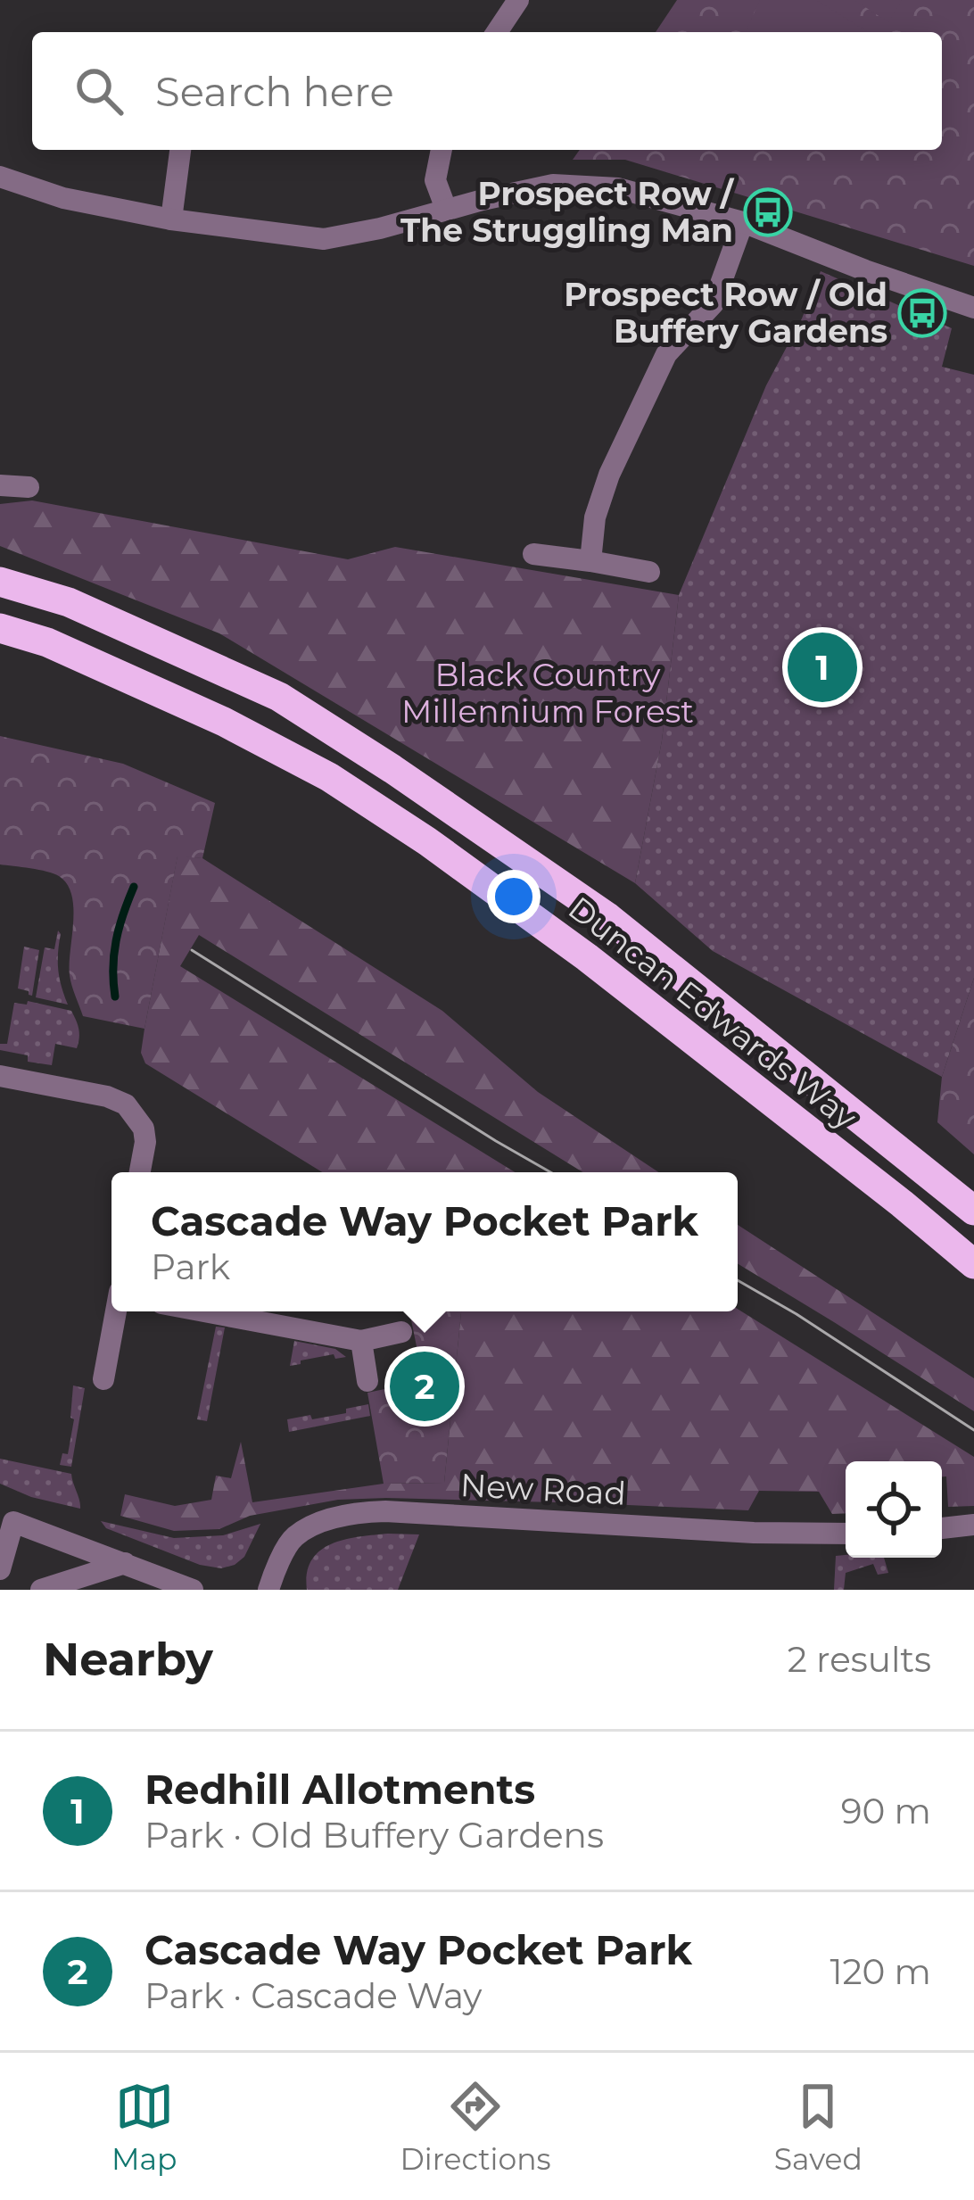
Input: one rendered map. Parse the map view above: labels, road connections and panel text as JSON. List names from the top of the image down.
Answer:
{
  "streets": {
    "highway": ["Duncan Edwards Way"],
    "street": ["New Road"]
  },
  "parks": ["Black Country Millennium Forest"],
  "places": {
    "bus stop": ["Prospect Row / The Struggling Man", "Prospect Row / Old Buffery Gardens"]
  },
  "page": {
    "search": "Search here",
    "pins": ["1", "2"],
    "popup": ["Cascade Way Pocket Park", "Park"],
    "heading": ["Nearby", "2 results"],
    "list": [
      {
        "mark": "1",
        "name": "Redhill Allotments",
        "note": "Park · Old Buffery Gardens",
        "value": "90 m"
      },
      {
        "mark": "2",
        "name": "Cascade Way Pocket Park",
        "note": "Park · Cascade Way",
        "value": "120 m"
      }
    ],
    "nav": ["Map", "Directions", "Saved"]
  }
}
